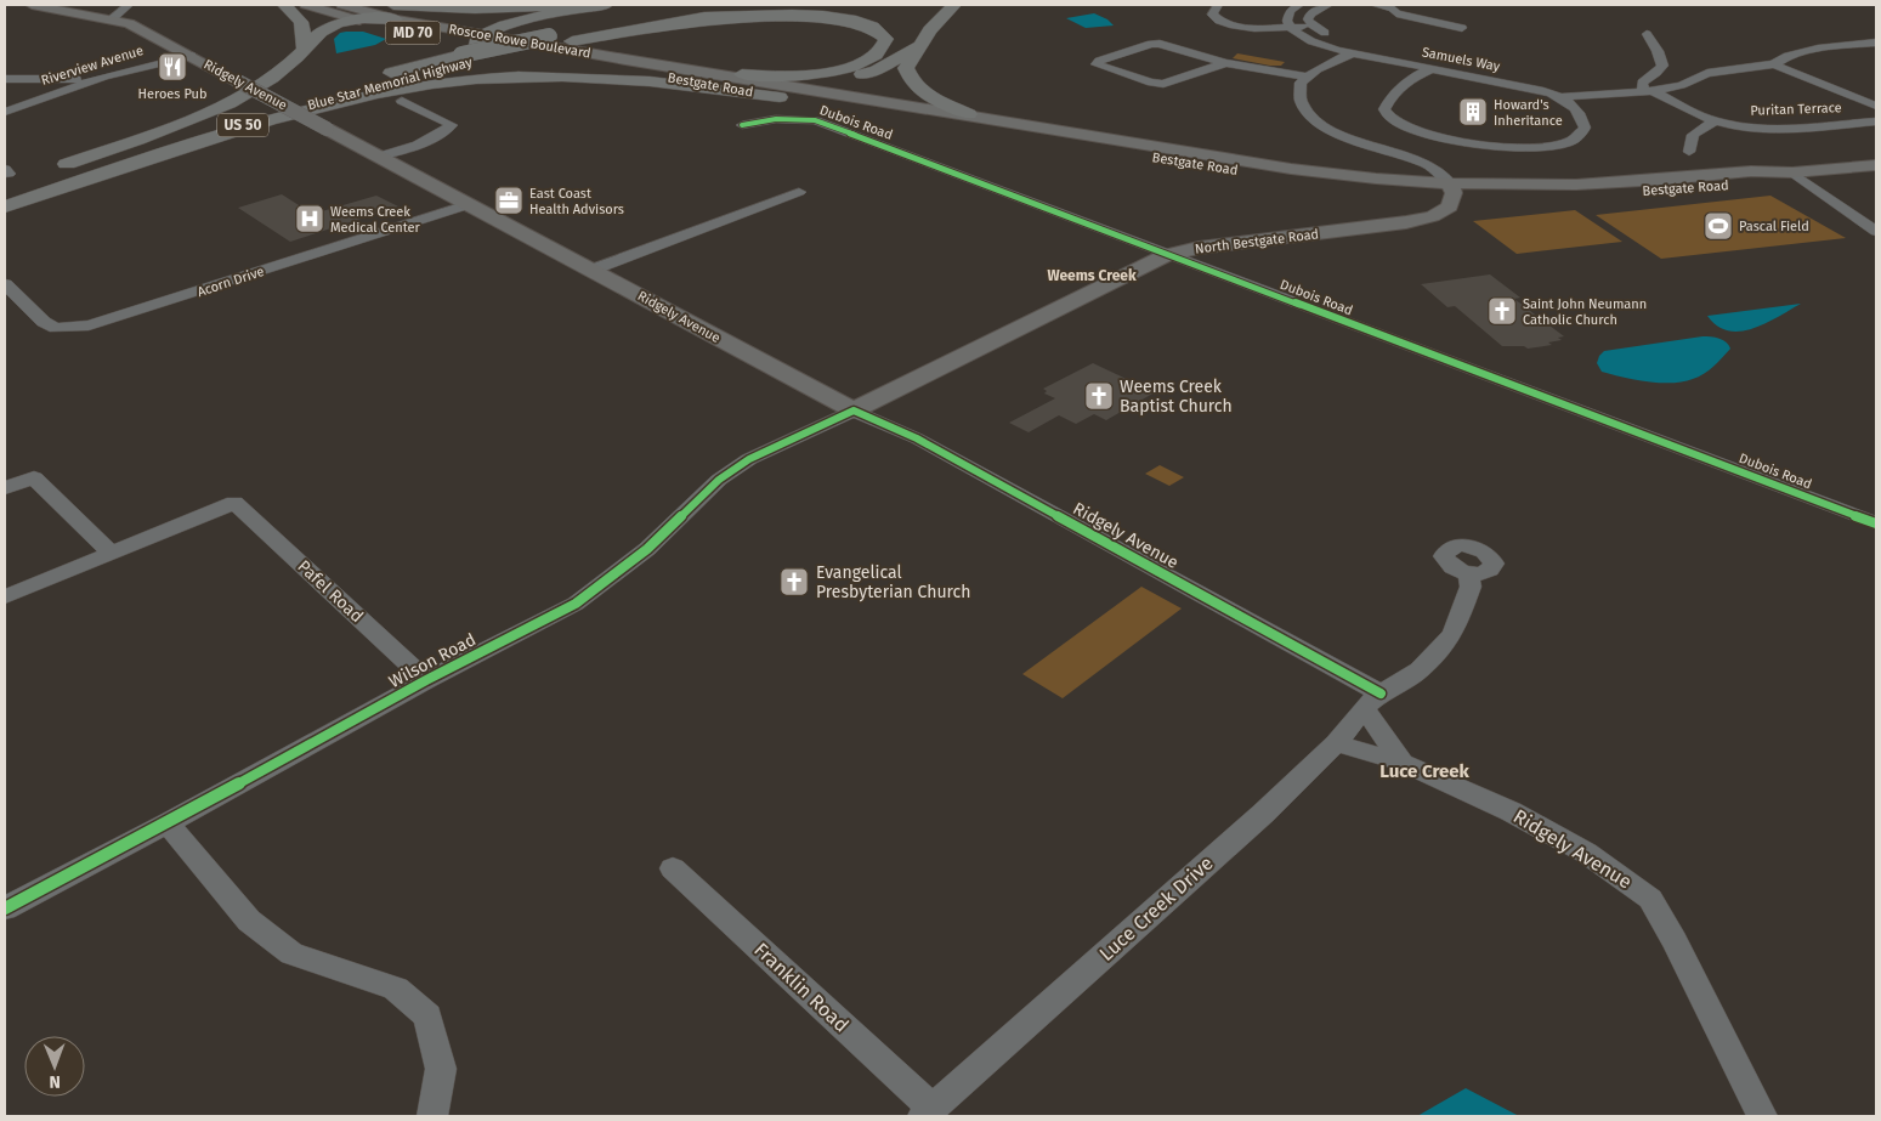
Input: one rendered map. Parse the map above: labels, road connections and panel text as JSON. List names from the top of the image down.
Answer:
{
  "streets": {
    "highway": ["Blue Star Memorial Highway", "US 50"],
    "main road": [
      "MD 70",
      "Roscoe Rowe Boulevard",
      "Ridgely Avenue",
      "Bestgate Road",
      "North Bestgate Road"
    ],
    "street": [
      "Samuels Way",
      "Riverview Avenue",
      "Puritan Terrace",
      "Dubois Road",
      "Acorn Drive",
      "Pafel Road",
      "Wilson Road",
      "Luce Creek Drive",
      "Franklin Road"
    ]
  },
  "crossings": [
    ["Roscoe Rowe Boulevard", "Blue Star Memorial Highway"],
    ["Roscoe Rowe Boulevard", "Bestgate Road"],
    ["Samuels Way", "Puritan Terrace"],
    ["Riverview Avenue", "Ridgely Avenue"],
    ["Ridgely Avenue", "North Bestgate Road"],
    ["Ridgely Avenue", "Acorn Drive"],
    ["Ridgely Avenue", "Wilson Road"],
    ["Ridgely Avenue", "Luce Creek Drive"],
    ["Bestgate Road", "North Bestgate Road"],
    ["Dubois Road", "North Bestgate Road"],
    ["North Bestgate Road", "Wilson Road"],
    ["Pafel Road", "Wilson Road"],
    ["Luce Creek Drive", "Franklin Road"]
  ],
  "districts": ["Weems Creek", "Luce Creek"],
  "places": {
    "restaurant": ["Heroes Pub"],
    "building": ["Howard's Inheritance"],
    "office": ["East Coast Health Advisors"],
    "hospital": ["Weems Creek Medical Center"],
    "sports": ["Pascal Field"],
    "church": ["Saint John Neumann Catholic Church", "Weems Creek Baptist Church", "Evangelical Presbyterian Church"]
  },
  "north": "bottom"
}
